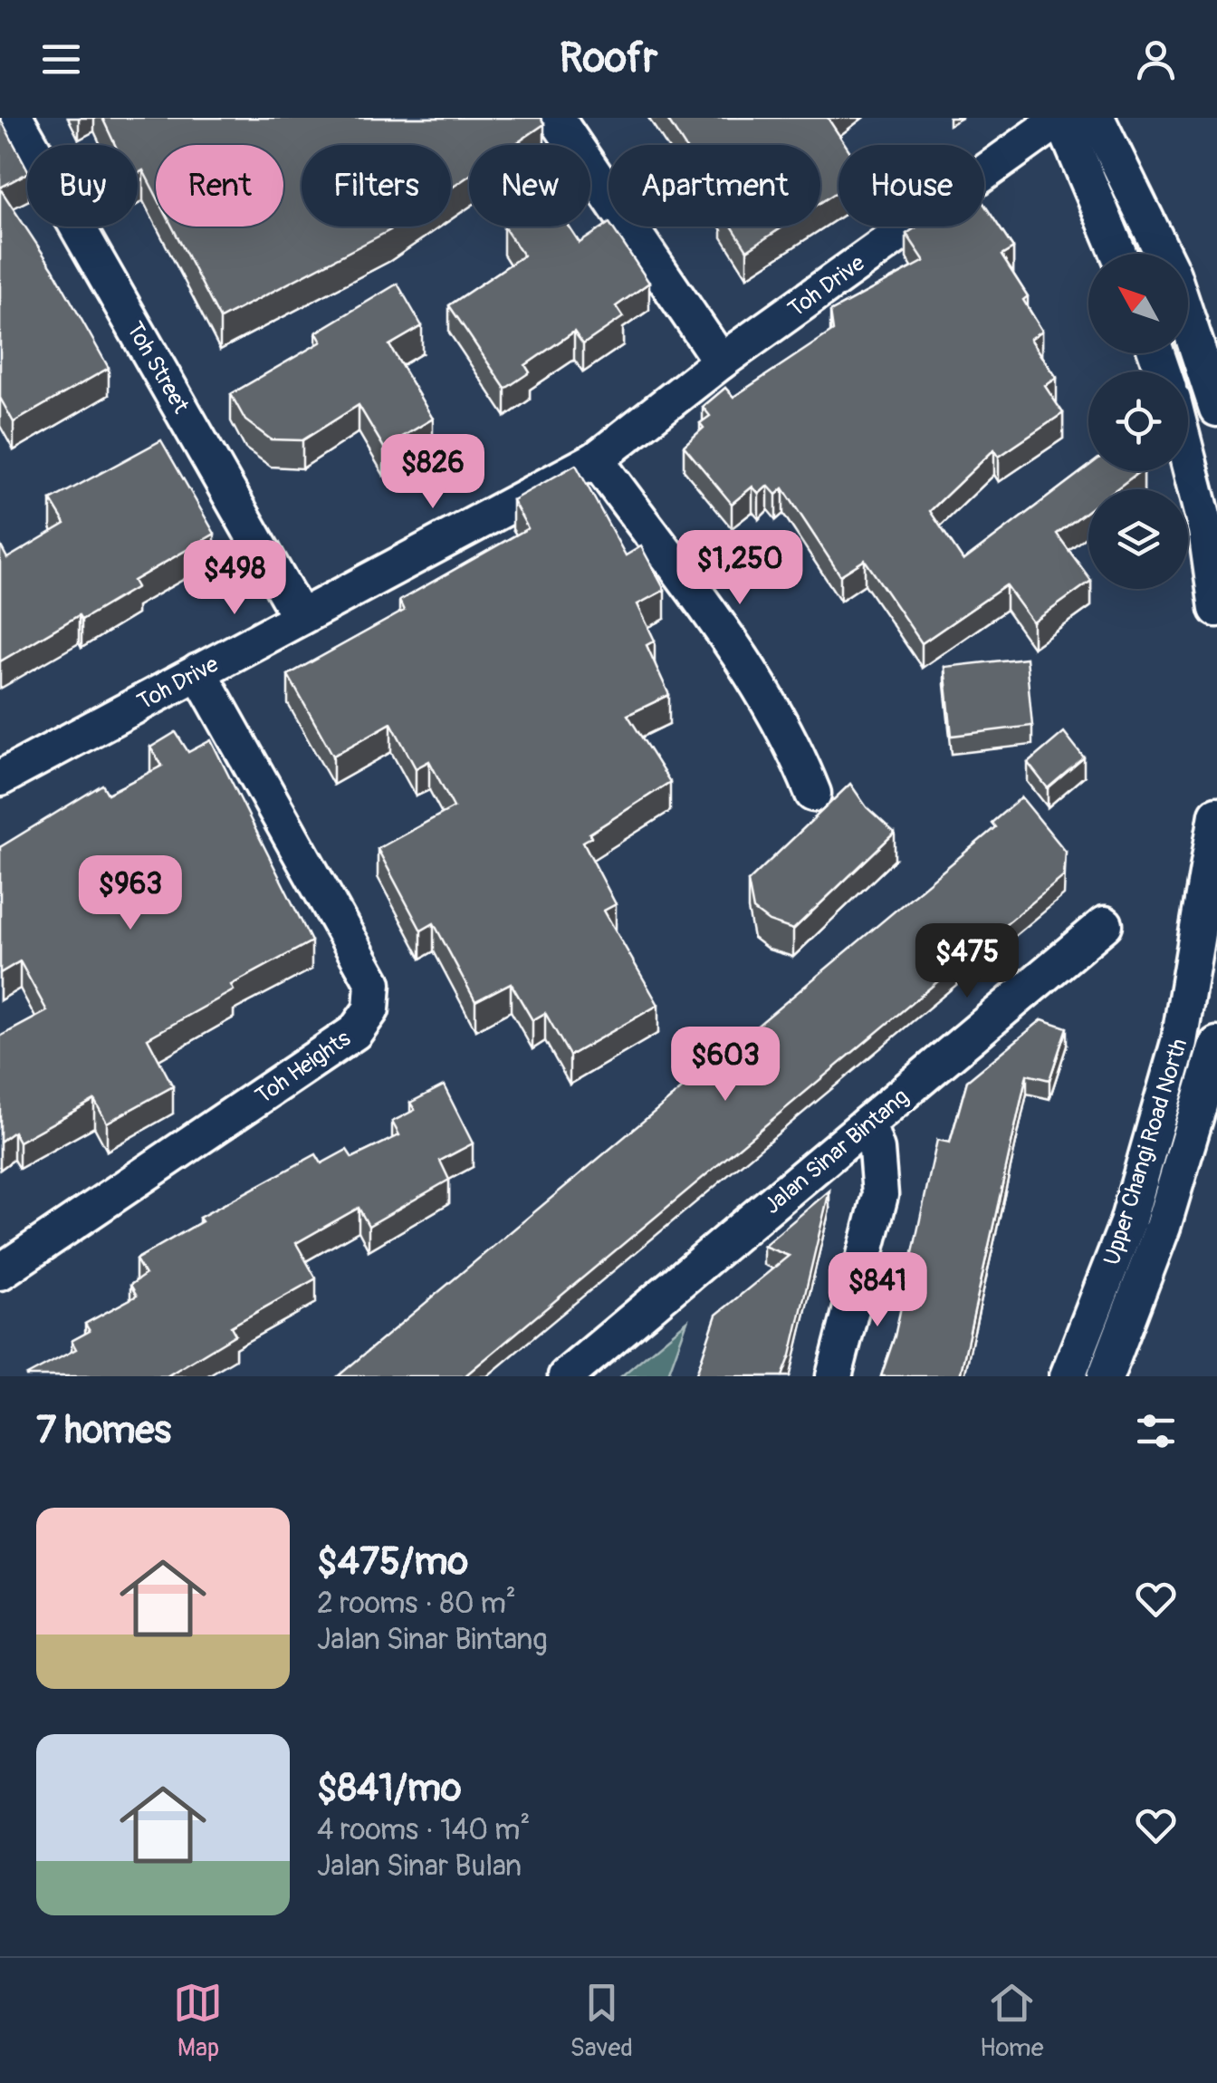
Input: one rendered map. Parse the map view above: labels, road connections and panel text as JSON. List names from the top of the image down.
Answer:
{
  "streets": {
    "street": [
      "Toh Drive",
      "Toh Street",
      "Toh Heights",
      "Jalan Sinar Bintang",
      "Upper Changi Road North"
    ]
  },
  "crossings": [
    ["Toh Drive", "Toh Street"],
    ["Toh Drive", "Toh Heights"]
  ],
  "north": "top left",
  "page": {
    "header": "Roofr",
    "chip": [
      "Buy",
      "Rent",
      "Filters",
      "New",
      "Apartment",
      "House"
    ],
    "price": [
      "$826",
      "$1,250",
      "$498",
      "$963",
      "$475",
      "$603",
      "$841"
    ],
    "heading": "7 homes",
    "list": [
      {
        "name": "$475/mo",
        "note": "2 rooms · 80 m² · Jalan Sinar Bintang"
      },
      {
        "name": "$841/mo",
        "note": "4 rooms · 140 m² · Jalan Sinar Bulan"
      }
    ],
    "tabs": ["Map", "Saved", "Home"]
  }
}
